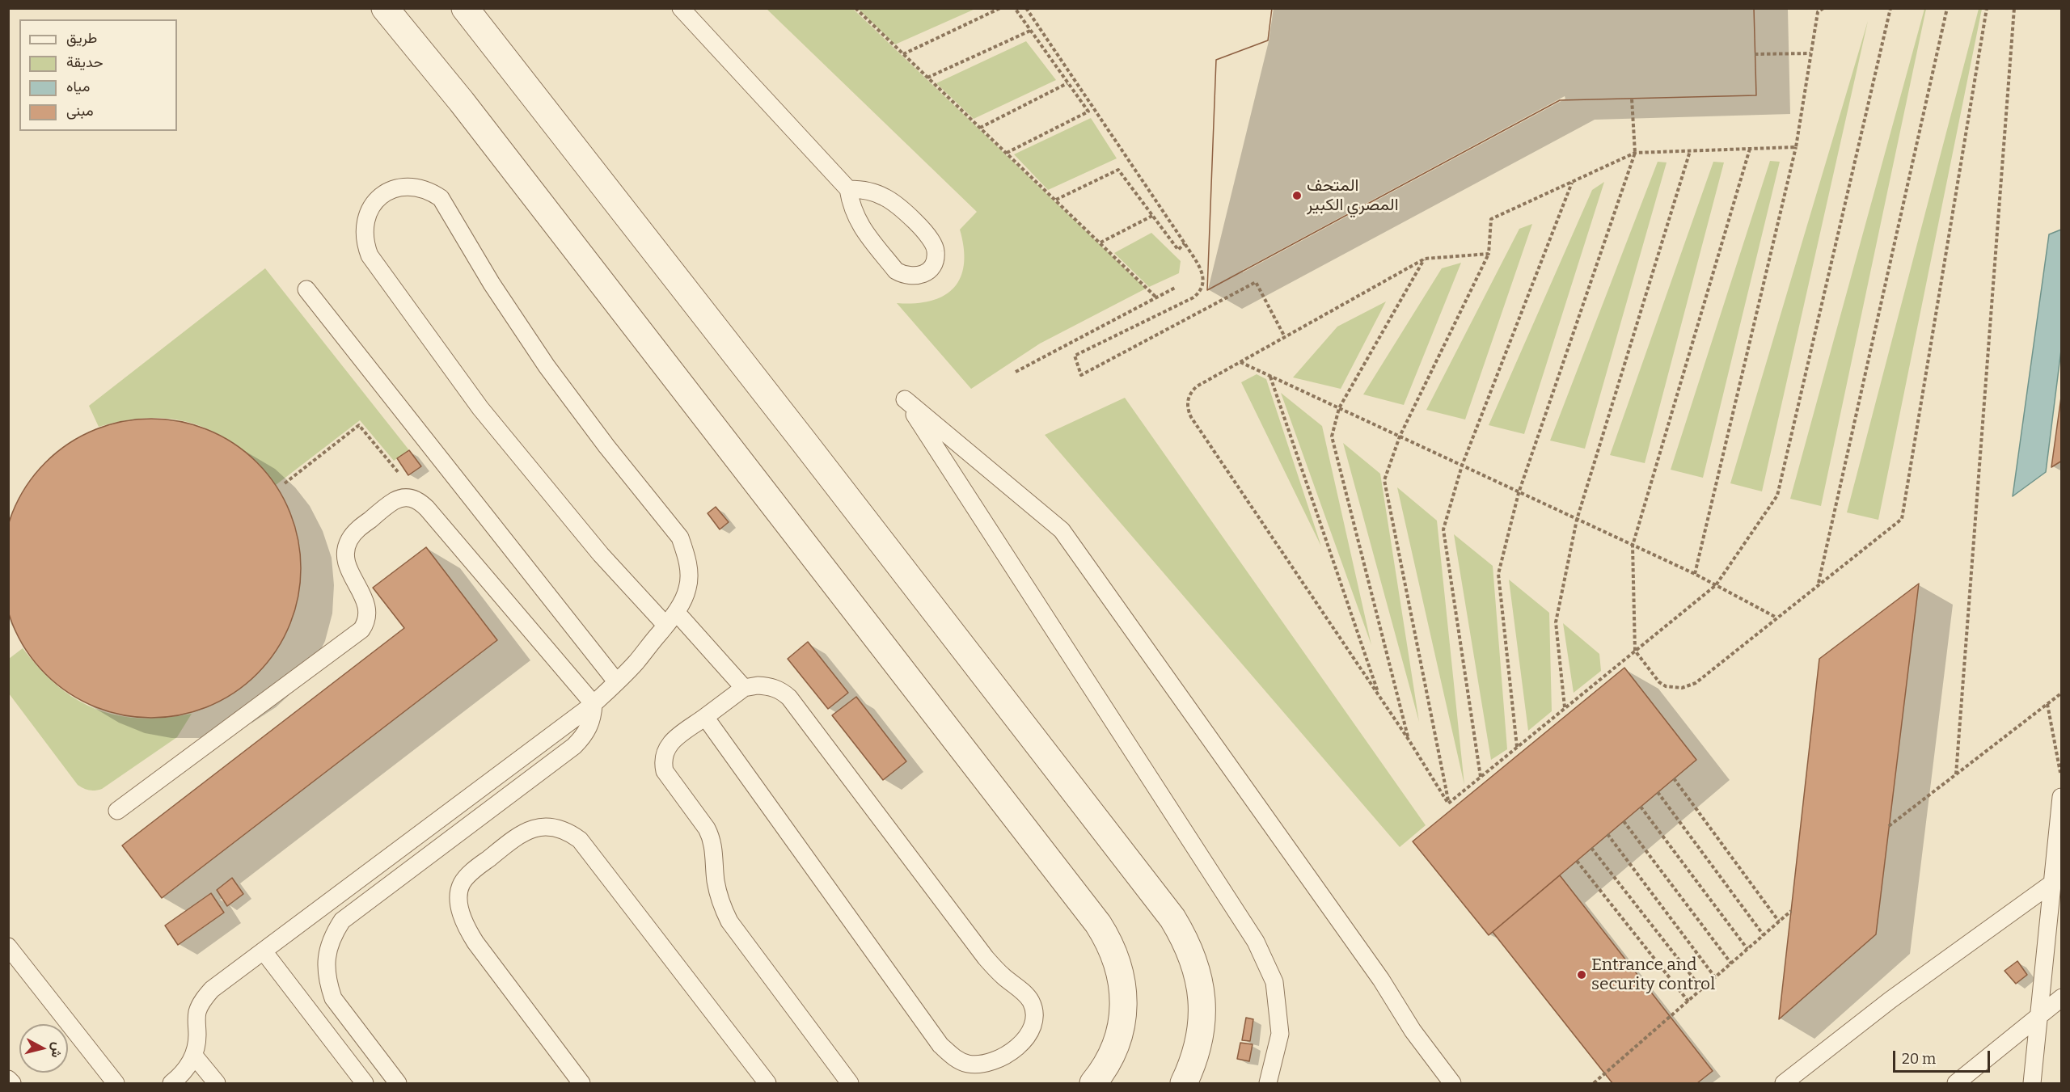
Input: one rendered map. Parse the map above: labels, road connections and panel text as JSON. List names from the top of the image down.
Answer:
{
  "places": ["المتحف المصري الكبير", "Entrance and security control"],
  "legend": [
    "طريق",
    "حديقة",
    "مياه",
    "مبنى"
  ],
  "scale_bar": "20 m",
  "north": "right"
}
